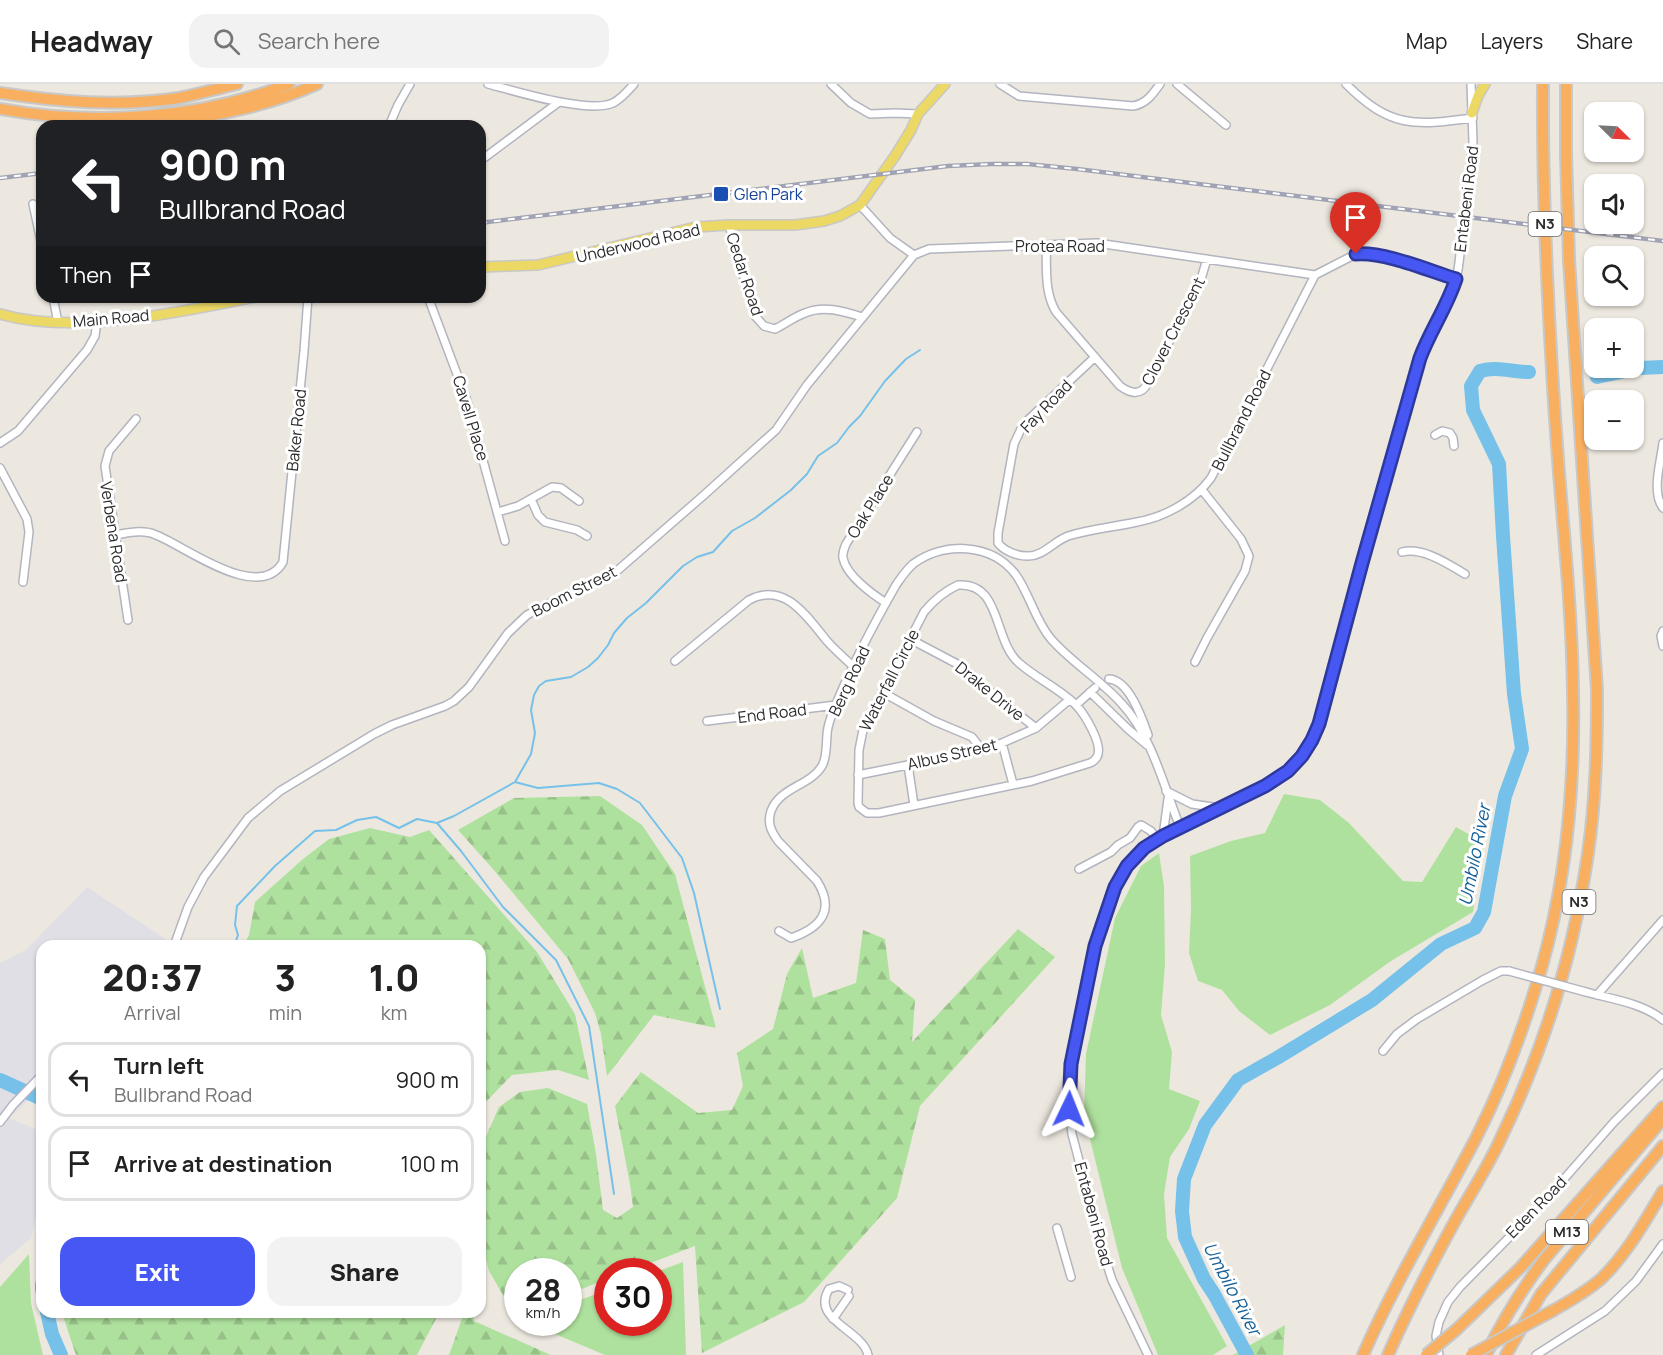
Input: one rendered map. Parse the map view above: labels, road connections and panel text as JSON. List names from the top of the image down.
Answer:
{
  "streets": {
    "highway": ["N3", "M13"],
    "main road": ["Underwood Road", "Main Road"],
    "street": [
      "Entabeni Road",
      "Protea Road",
      "Cedar Road",
      "Clover Crescent",
      "Fay Road",
      "Cavell Place",
      "Bullbrand Road",
      "Baker Road",
      "Oak Place",
      "Verbena Road",
      "Boom Street",
      "Waterfall Circle",
      "Berg Road",
      "Drake Drive",
      "End Road",
      "Albus Street",
      "Eden Road"
    ]
  },
  "crossings": [
    ["Underwood Road", "Cedar Road"],
    ["Protea Road", "Clover Crescent"],
    ["Protea Road", "Bullbrand Road"],
    ["Protea Road", "Boom Street"],
    ["Cedar Road", "Boom Street"],
    ["Clover Crescent", "Fay Road"],
    ["Fay Road", "Bullbrand Road"],
    ["Baker Road", "Verbena Road"],
    ["Oak Place", "Berg Road"],
    ["Waterfall Circle", "Drake Drive"],
    ["Waterfall Circle", "Albus Street"],
    ["Berg Road", "End Road"],
    ["Drake Drive", "Albus Street"]
  ],
  "water": ["Umbilo River"],
  "places": {
    "transit": ["Glen Park"]
  },
  "north": "bottom right",
  "page": {
    "header": "Headway",
    "search": "Search here",
    "nav": ["Map", "Layers", "Share"],
    "map_buttons": ["+", "−"],
    "turn": ["900 m", "Bullbrand Road"],
    "then": "Then",
    "eta": [
      "20:37",
      "Arrival",
      "3",
      "min",
      "1.0",
      "km"
    ],
    "list": [
      {
        "name": "Turn left",
        "note": "Bullbrand Road",
        "value": "900 m"
      },
      {
        "name": "Arrive at destination",
        "value": "100 m"
      }
    ],
    "buttons": ["Exit", "Share"],
    "speed": "28 km/h",
    "limit": "30"
  }
}
